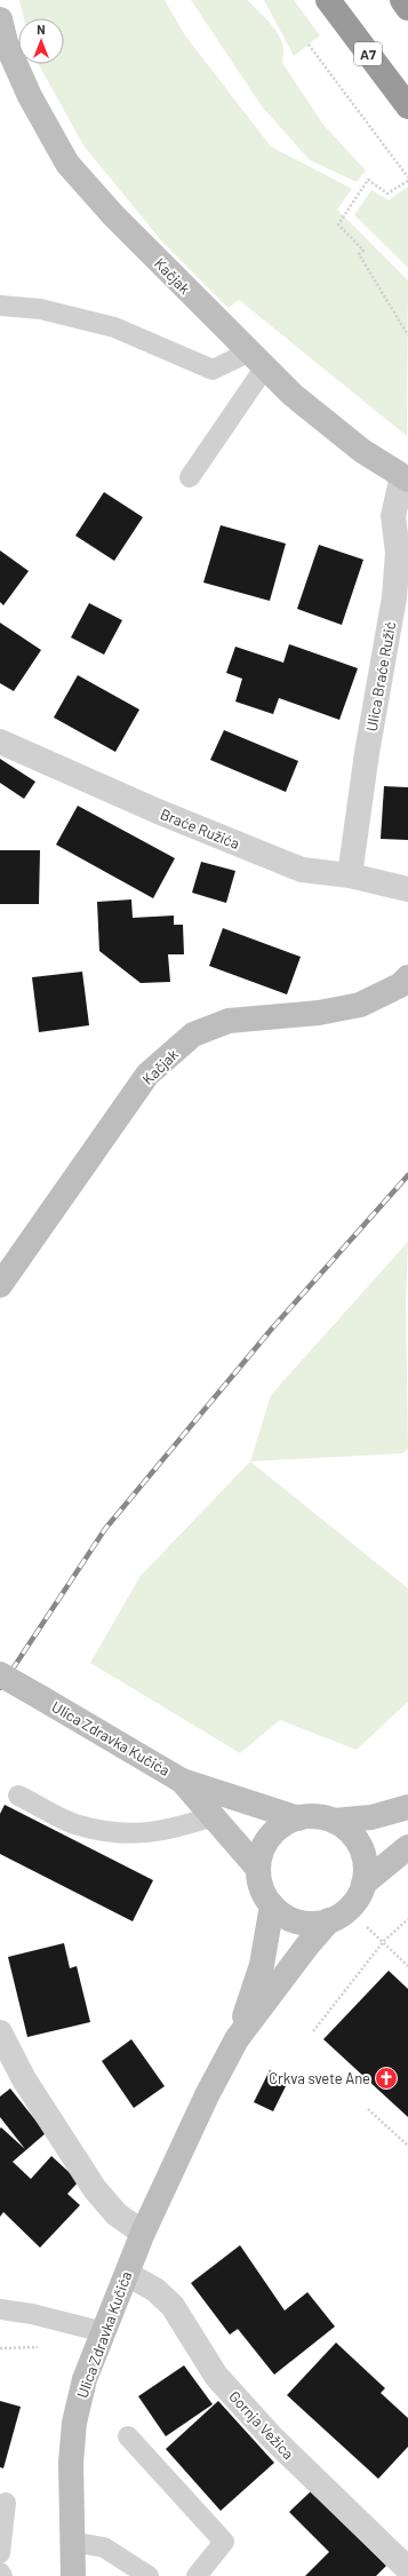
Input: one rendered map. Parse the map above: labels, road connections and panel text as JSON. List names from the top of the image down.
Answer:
{
  "streets": {
    "highway": ["A7"],
    "main road": ["Kačjak", "Ulica Zdravka Kučića"],
    "street": ["Ulica Braće Ružić", "Braće Ružića", "Gornja Vežica"]
  },
  "crossings": [
    ["Kačjak", "Ulica Braće Ružić"],
    ["Ulica Braće Ružić", "Braće Ružića"],
    ["Ulica Zdravka Kučića", "Gornja Vežica"]
  ],
  "places": {
    "church": ["Crkva svete Ane"]
  },
  "north": "top"
}
